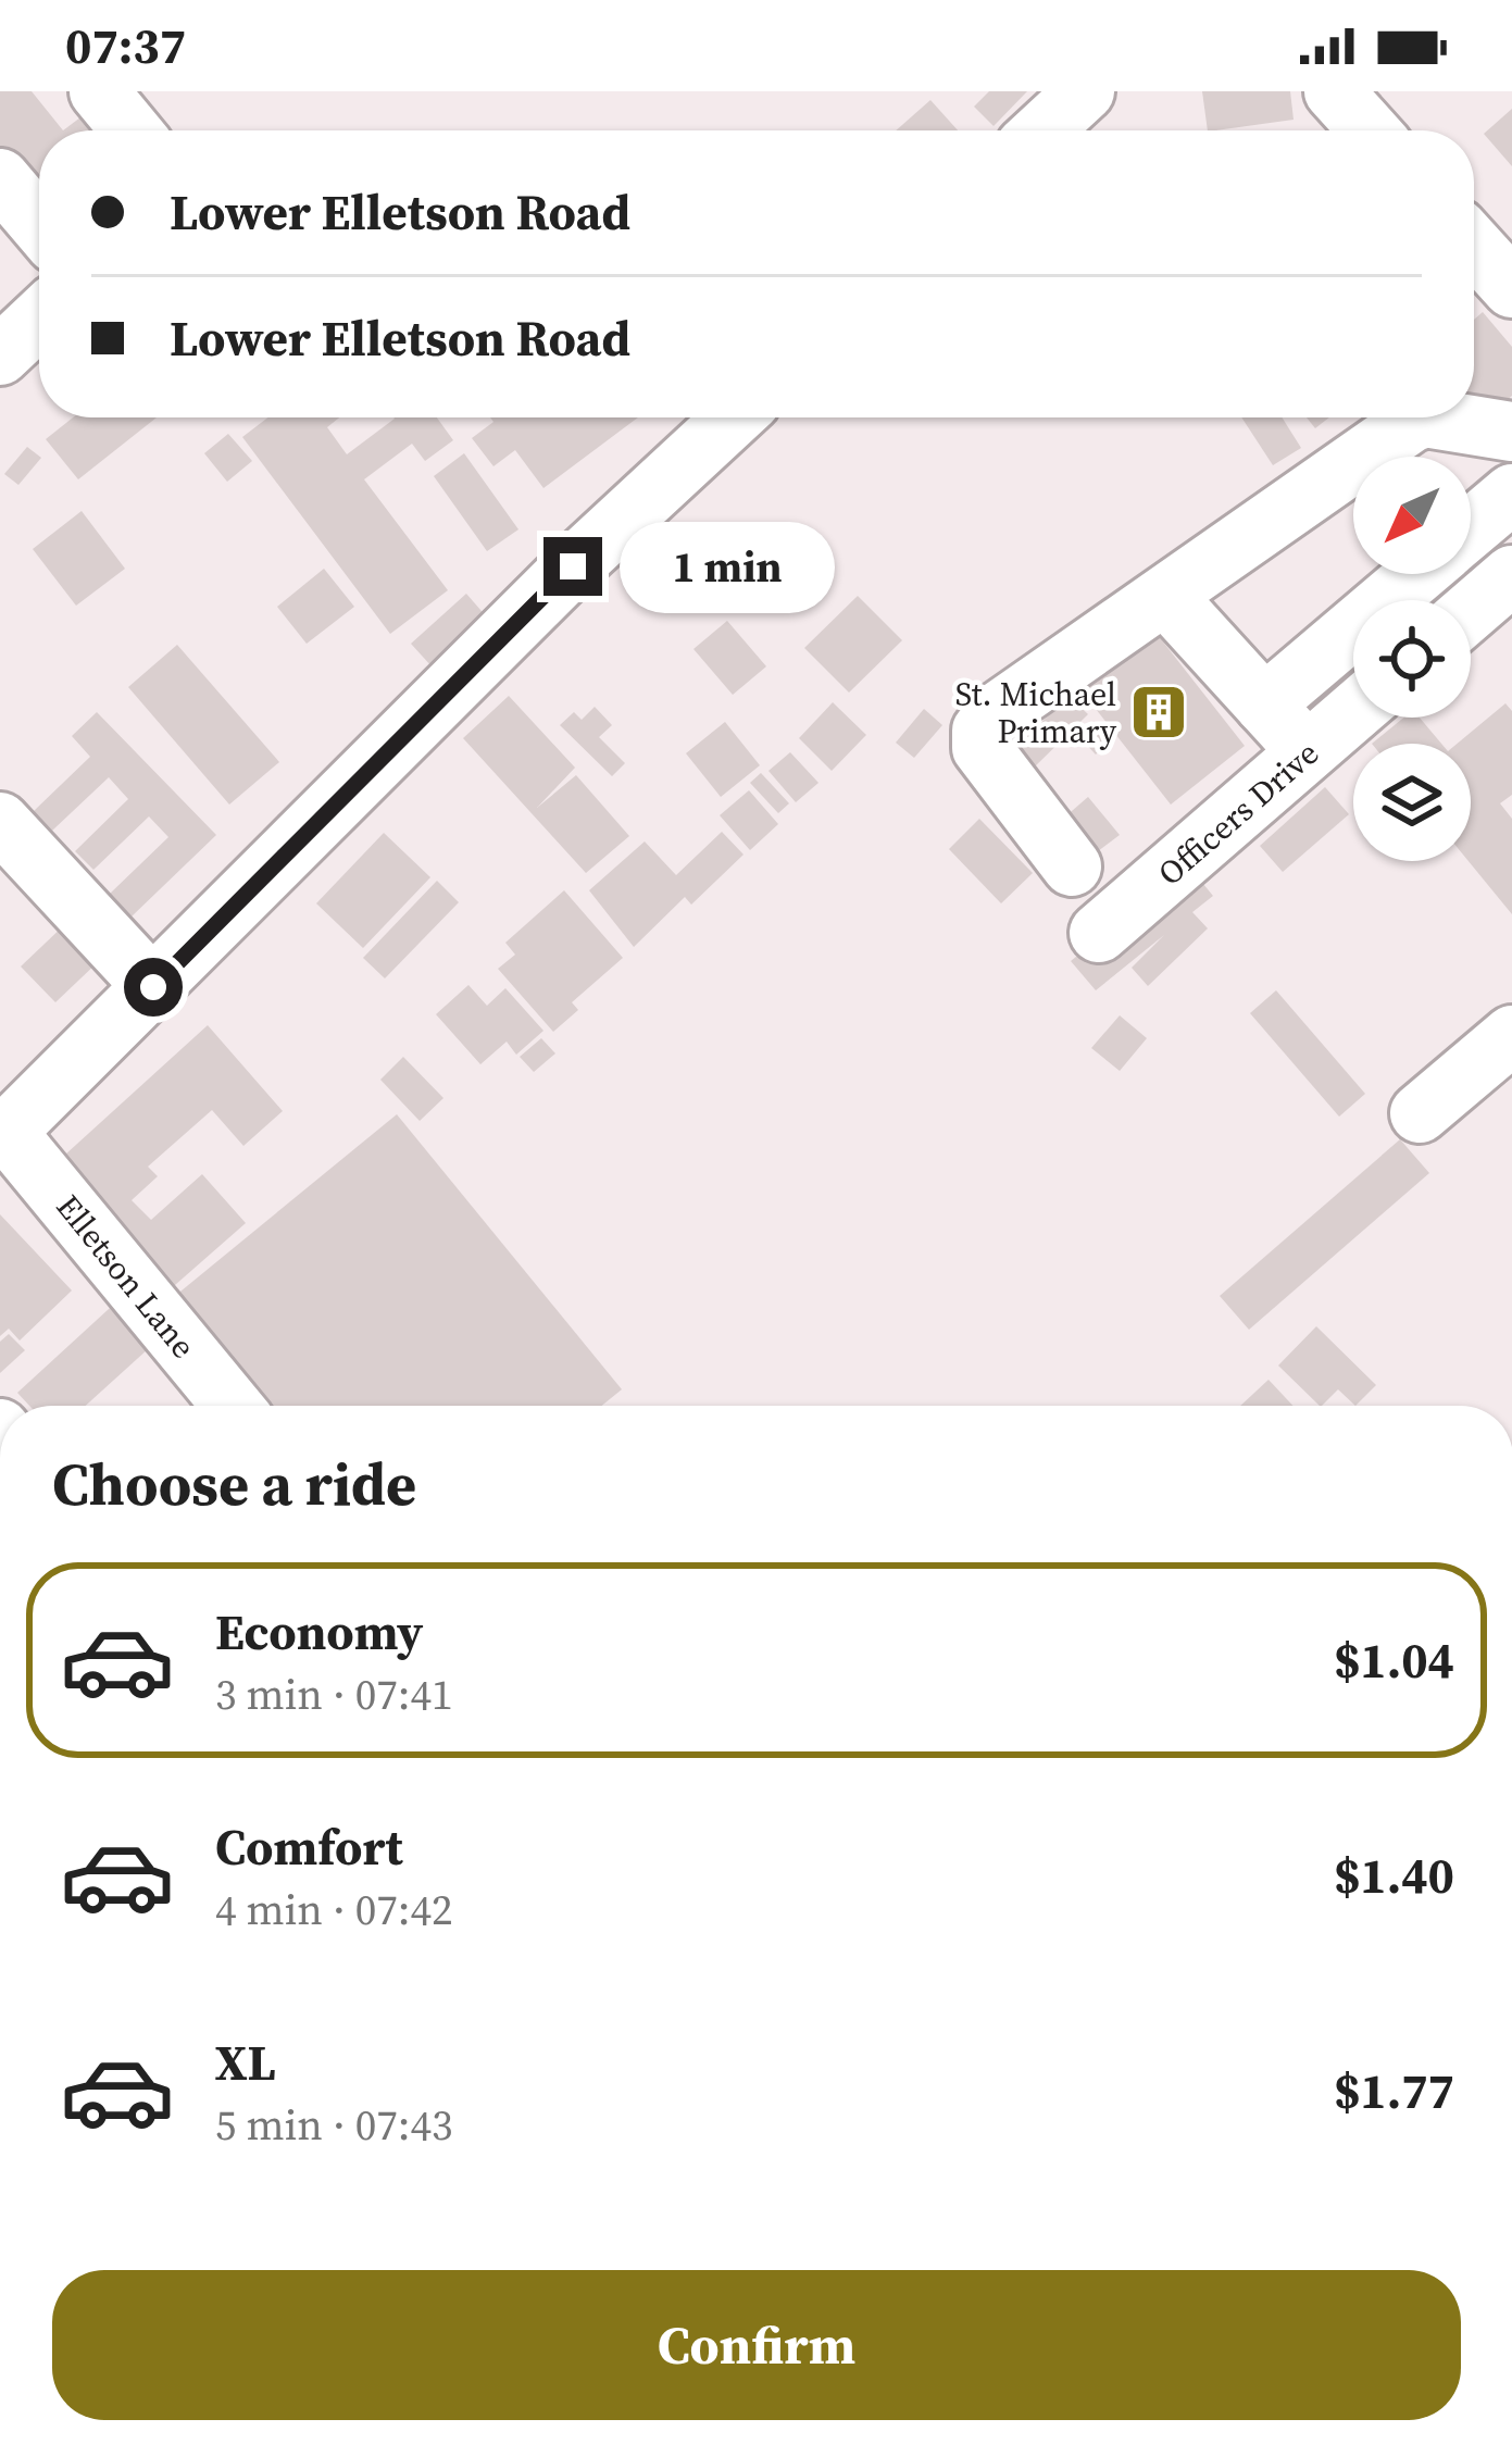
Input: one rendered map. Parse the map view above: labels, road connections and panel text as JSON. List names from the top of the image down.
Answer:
{
  "streets": {
    "street": ["Officers Drive", "Elletson Lane"]
  },
  "places": {
    "building": ["St. Michael Primary"]
  },
  "north": "bottom left",
  "page": {
    "status": "07:37",
    "banner": ["Lower Elletson Road", "Lower Elletson Road"],
    "bubble": "1 min",
    "heading": "Choose a ride",
    "list": [
      {
        "name": "Economy",
        "note": "3 min · 07:41",
        "value": "$1.04"
      },
      {
        "name": "Comfort",
        "note": "4 min · 07:42",
        "value": "$1.40"
      },
      {
        "name": "XL",
        "note": "5 min · 07:43",
        "value": "$1.77"
      }
    ],
    "buttons": "Confirm"
  }
}
